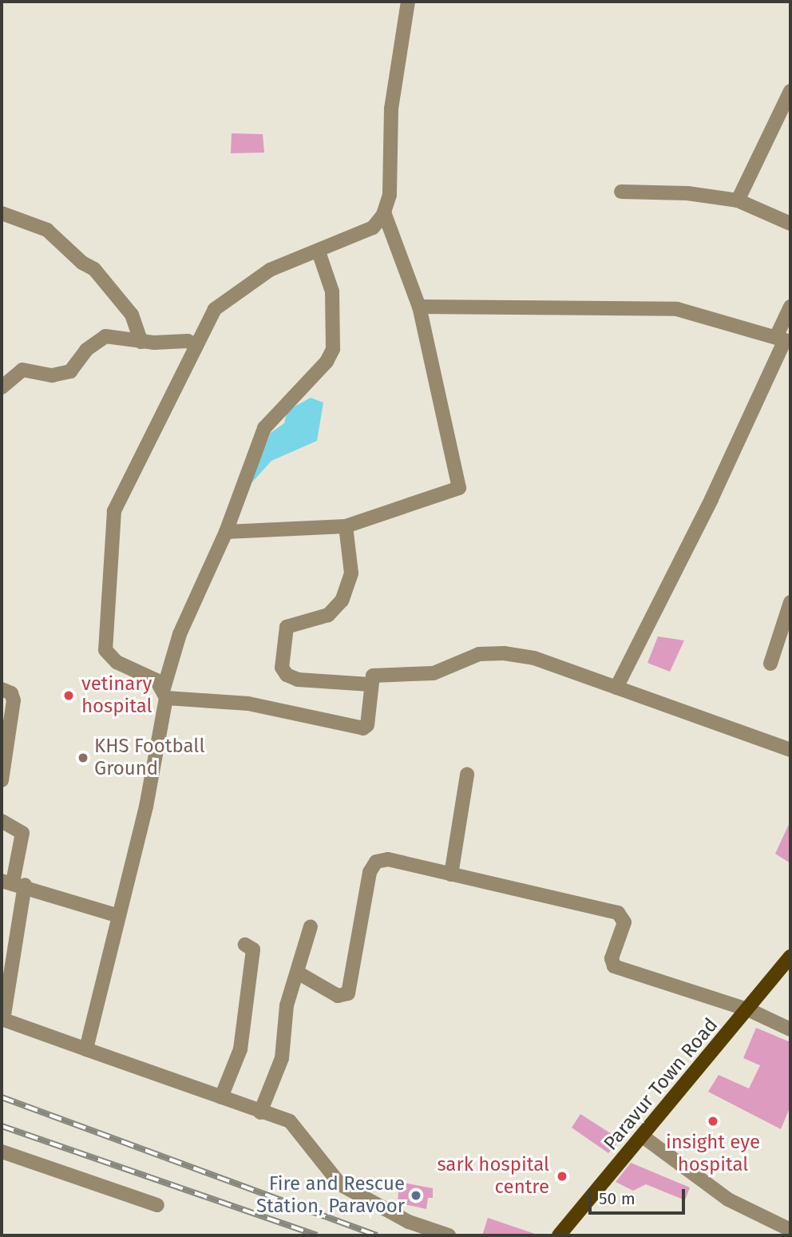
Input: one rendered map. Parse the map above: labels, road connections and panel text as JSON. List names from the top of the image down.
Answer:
{
  "streets": {
    "main road": ["Paravur Town Road"]
  },
  "places": [
    "vetinary hospital",
    "KHS Football Ground",
    "insight eye hospital",
    "sark hospital centre",
    "Fire and Rescue Station, Paravoor"
  ],
  "scale_bar": "50 m"
}
